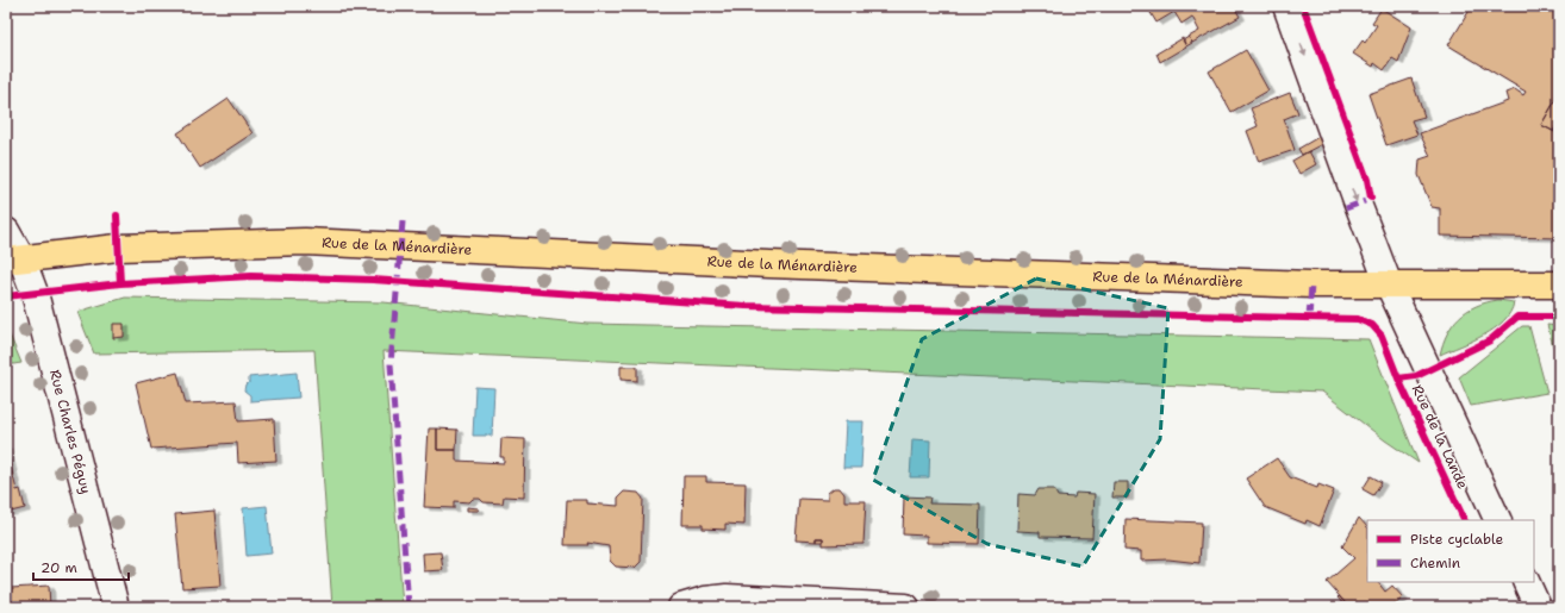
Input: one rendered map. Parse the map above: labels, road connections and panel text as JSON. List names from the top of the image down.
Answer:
{
  "streets": {
    "main road": ["Rue de la Ménardière"],
    "street": ["Rue Charles Péguy", "Rue de la Lande"]
  },
  "crossings": [
    ["Rue de la Ménardière", "Rue Charles Péguy"],
    ["Rue de la Ménardière", "Rue de la Lande"]
  ],
  "one_way": ["Rue de la Lande"],
  "legend": ["Piste cyclable", "Chemin"],
  "scale_bar": "20 m"
}
